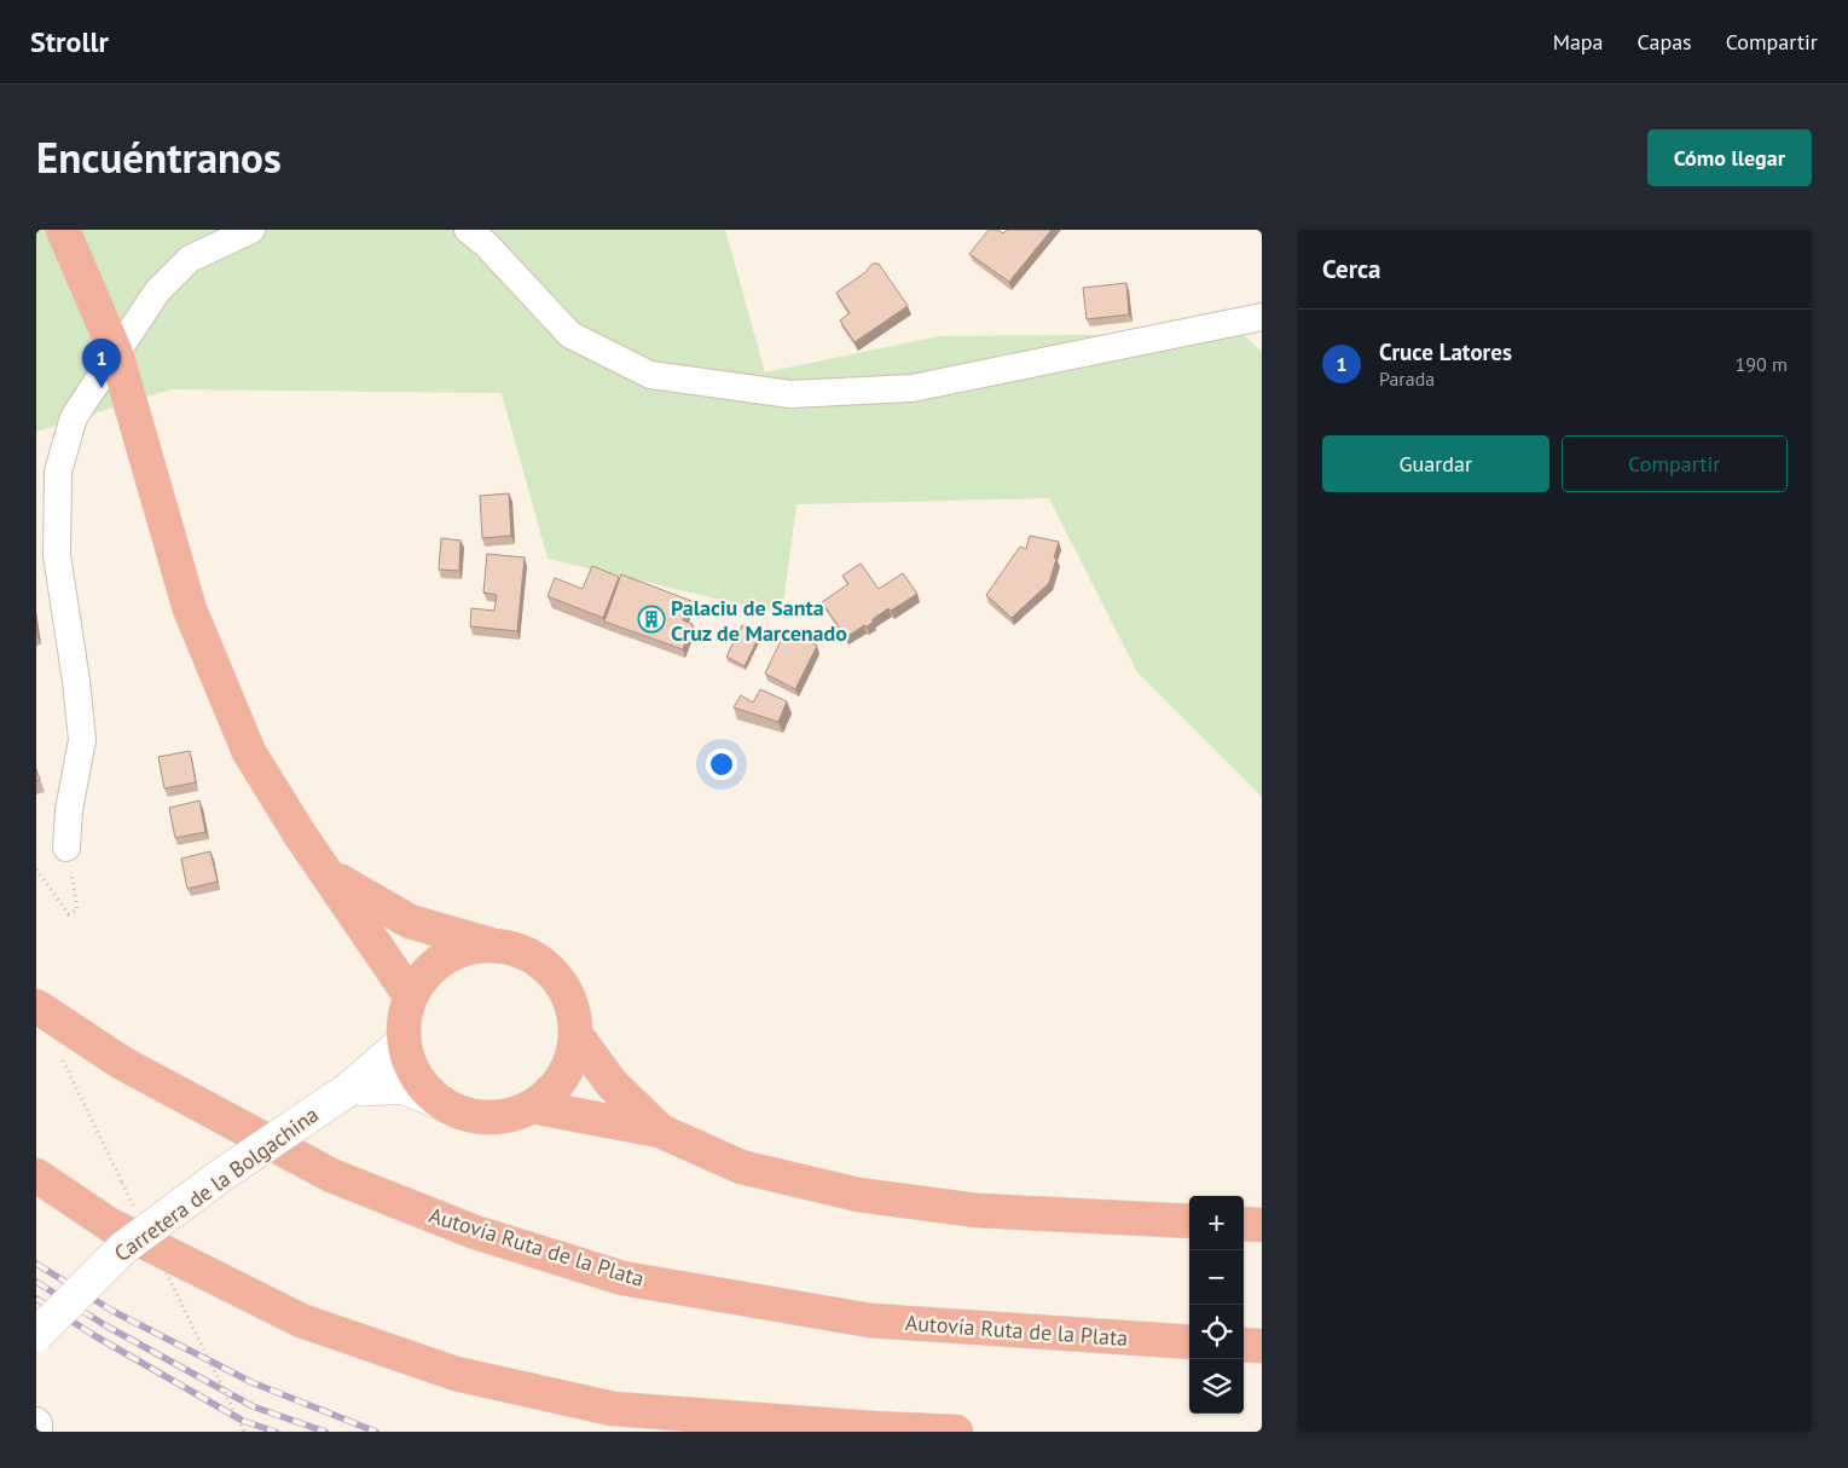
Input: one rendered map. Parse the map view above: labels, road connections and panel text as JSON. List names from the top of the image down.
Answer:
{
  "streets": {
    "highway": ["Autovía Ruta de la Plata"],
    "street": ["Carretera de la Bolgachina"]
  },
  "places": {
    "building": ["Palaciu de Santa Cruz de Marcenado"]
  },
  "page": {
    "header": "Strollr",
    "nav": ["Mapa", "Capas", "Compartir"],
    "title": "Encuéntranos",
    "buttons": [
      "Cómo llegar",
      ["Guardar", "Compartir"]
    ],
    "heading": "Cerca",
    "list": [
      {
        "mark": "1",
        "name": "Cruce Latores",
        "note": "Parada",
        "value": "190 m"
      }
    ],
    "pins": "1",
    "map_buttons": ["+", "−"]
  }
}
